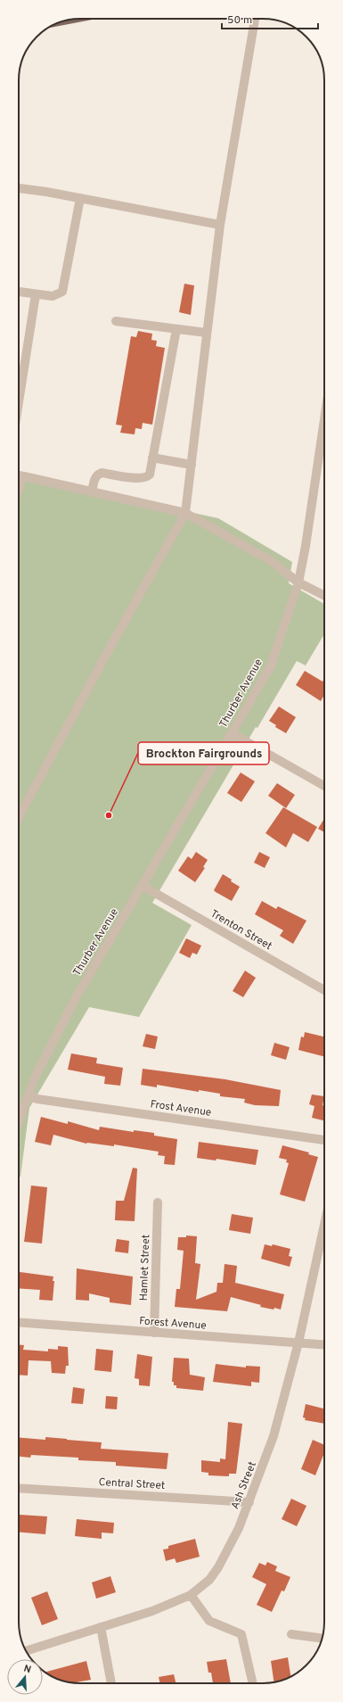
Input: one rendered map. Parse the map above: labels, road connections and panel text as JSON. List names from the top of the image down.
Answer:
{
  "streets": {
    "street": [
      "Thurber Avenue",
      "Trenton Street",
      "Frost Avenue",
      "Hamlet Street",
      "Forest Avenue",
      "Central Street",
      "Ash Street"
    ]
  },
  "crossings": [
    ["Thurber Avenue", "Trenton Street"],
    ["Thurber Avenue", "Frost Avenue"],
    ["Hamlet Street", "Forest Avenue"],
    ["Forest Avenue", "Ash Street"],
    ["Central Street", "Ash Street"]
  ],
  "places": ["Brockton Fairgrounds"],
  "scale_bar": "50 m",
  "north": "top"
}
